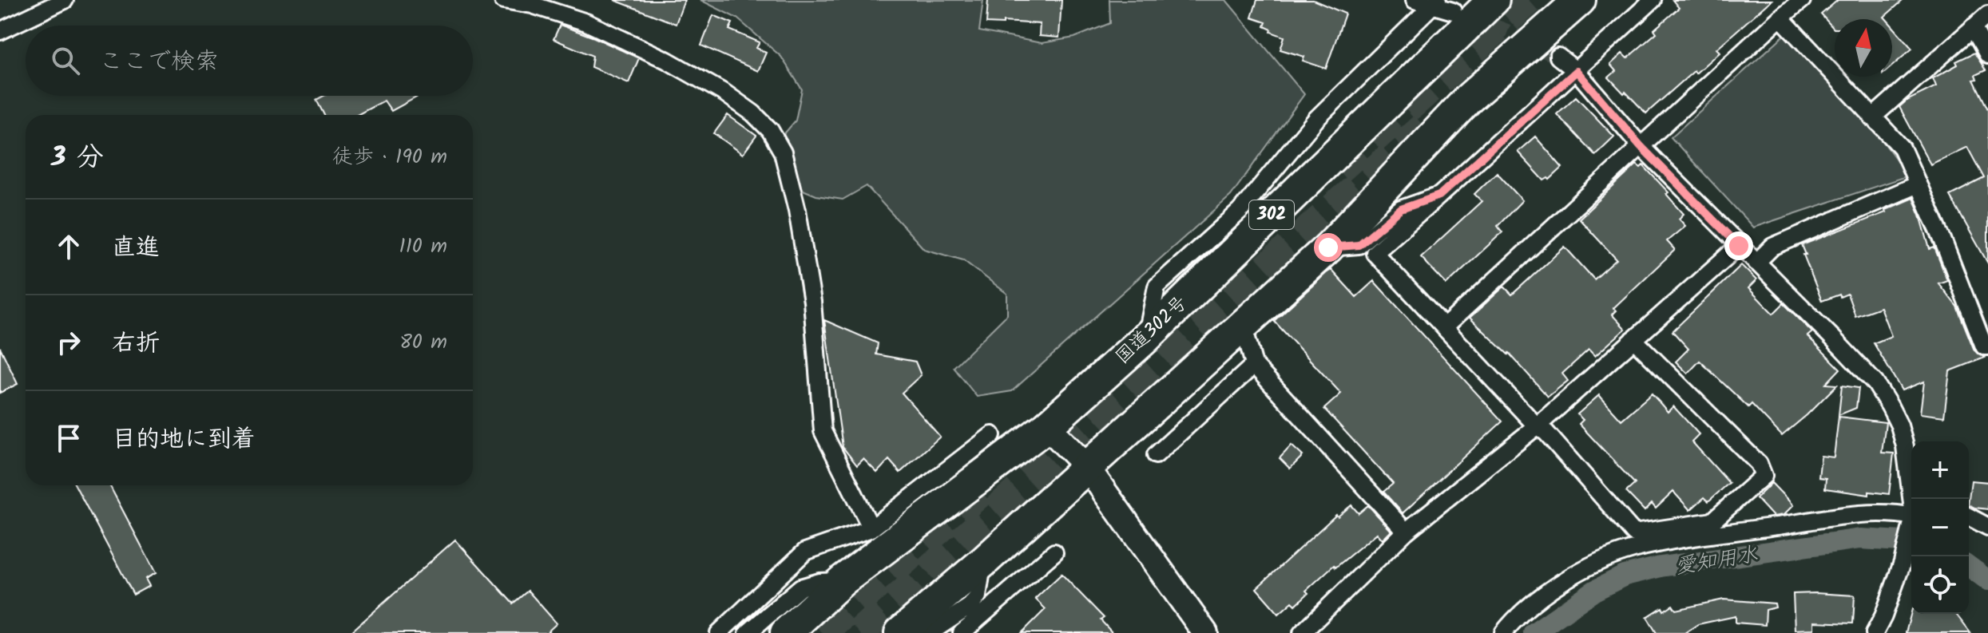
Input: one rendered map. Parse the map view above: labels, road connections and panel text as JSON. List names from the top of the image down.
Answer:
{
  "streets": {
    "highway": ["302", "国道302号"]
  },
  "water": ["愛知用水"],
  "north": "top",
  "page": {
    "search": "ここで検索",
    "heading": ["3 分", "徒歩 · 190 m"],
    "list": [
      ["直進", "110 m"],
      ["右折", "80 m"],
      "目的地に到着"
    ],
    "map_buttons": ["+", "−"]
  }
}
